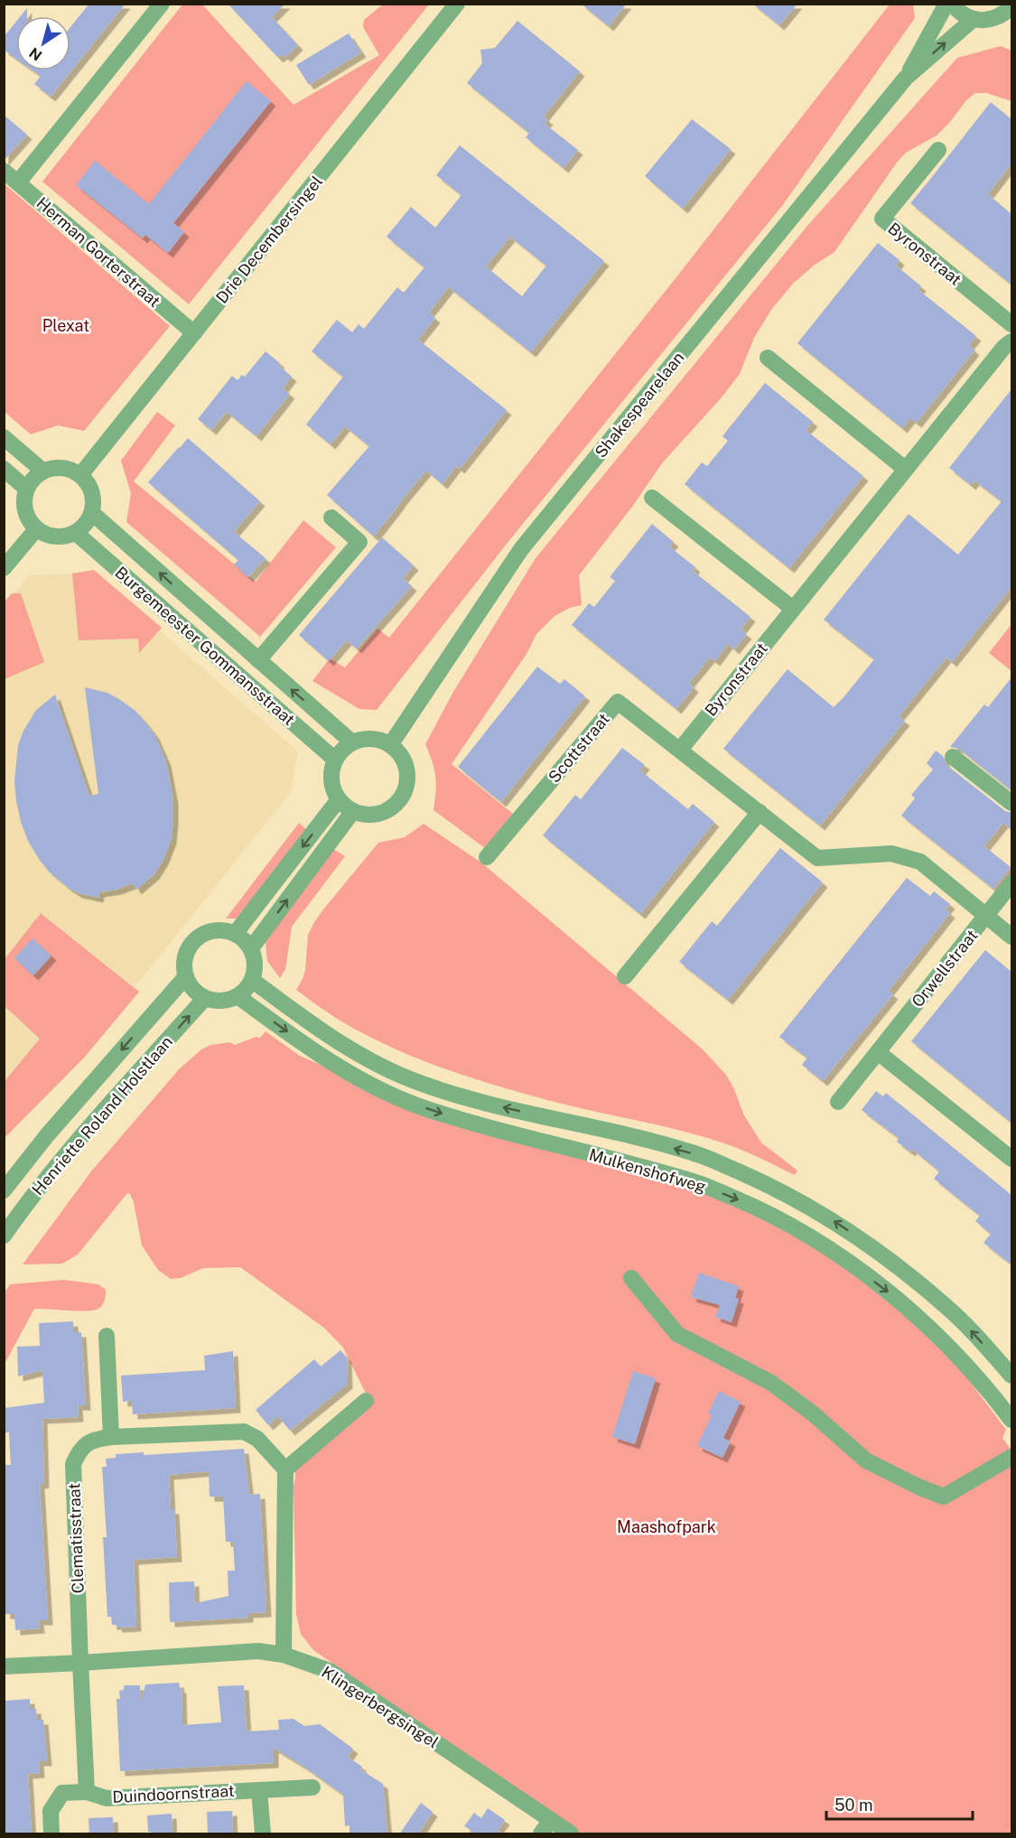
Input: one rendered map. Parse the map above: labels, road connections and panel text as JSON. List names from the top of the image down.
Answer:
{
  "streets": {
    "street": [
      "Drie Decembersingel",
      "Herman Gorterstraat",
      "Byronstraat",
      "Shakespearelaan",
      "Burgemeester Gommansstraat",
      "Scottstraat",
      "Orwellstraat",
      "Henriette Roland Holstlaan",
      "Mulkenshofweg",
      "Clematisstraat",
      "Klingerbergsingel",
      "Duindoornstraat"
    ]
  },
  "crossings": [
    ["Drie Decembersingel", "Herman Gorterstraat"],
    ["Drie Decembersingel", "Burgemeester Gommansstraat"],
    ["Byronstraat", "Scottstraat"],
    ["Shakespearelaan", "Burgemeester Gommansstraat"],
    ["Scottstraat", "Orwellstraat"],
    ["Henriette Roland Holstlaan", "Mulkenshofweg"],
    ["Clematisstraat", "Klingerbergsingel"]
  ],
  "parks": ["Plexat", "Maashofpark"],
  "scale_bar": "50 m",
  "north": "bottom left"
}
